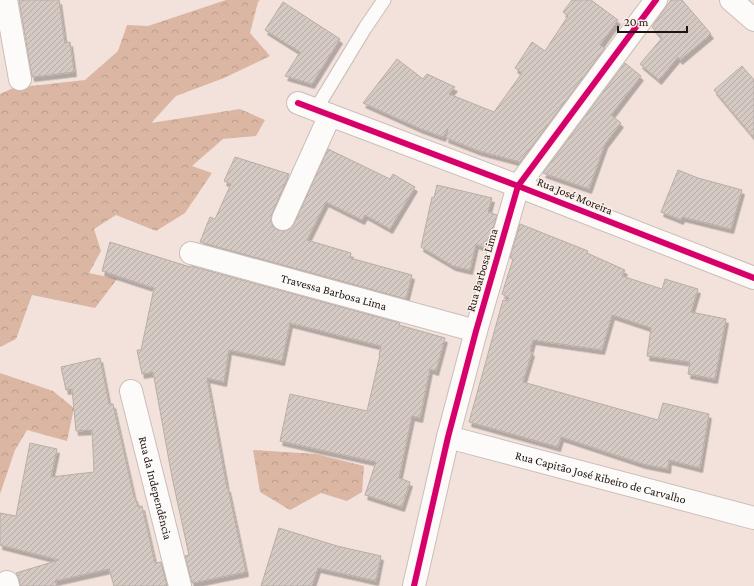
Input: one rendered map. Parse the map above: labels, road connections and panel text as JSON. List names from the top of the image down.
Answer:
{
  "streets": {
    "street": [
      "Rua José Moreira",
      "Rua Barbosa Lima",
      "Travessa Barbosa Lima",
      "Rua Capitão José Ribeiro de Carvalho",
      "Rua da Independência"
    ]
  },
  "crossings": [
    ["Rua José Moreira", "Rua Barbosa Lima"],
    ["Rua Barbosa Lima", "Travessa Barbosa Lima"],
    ["Rua Barbosa Lima", "Rua Capitão José Ribeiro de Carvalho"]
  ],
  "scale_bar": "20 m"
}
